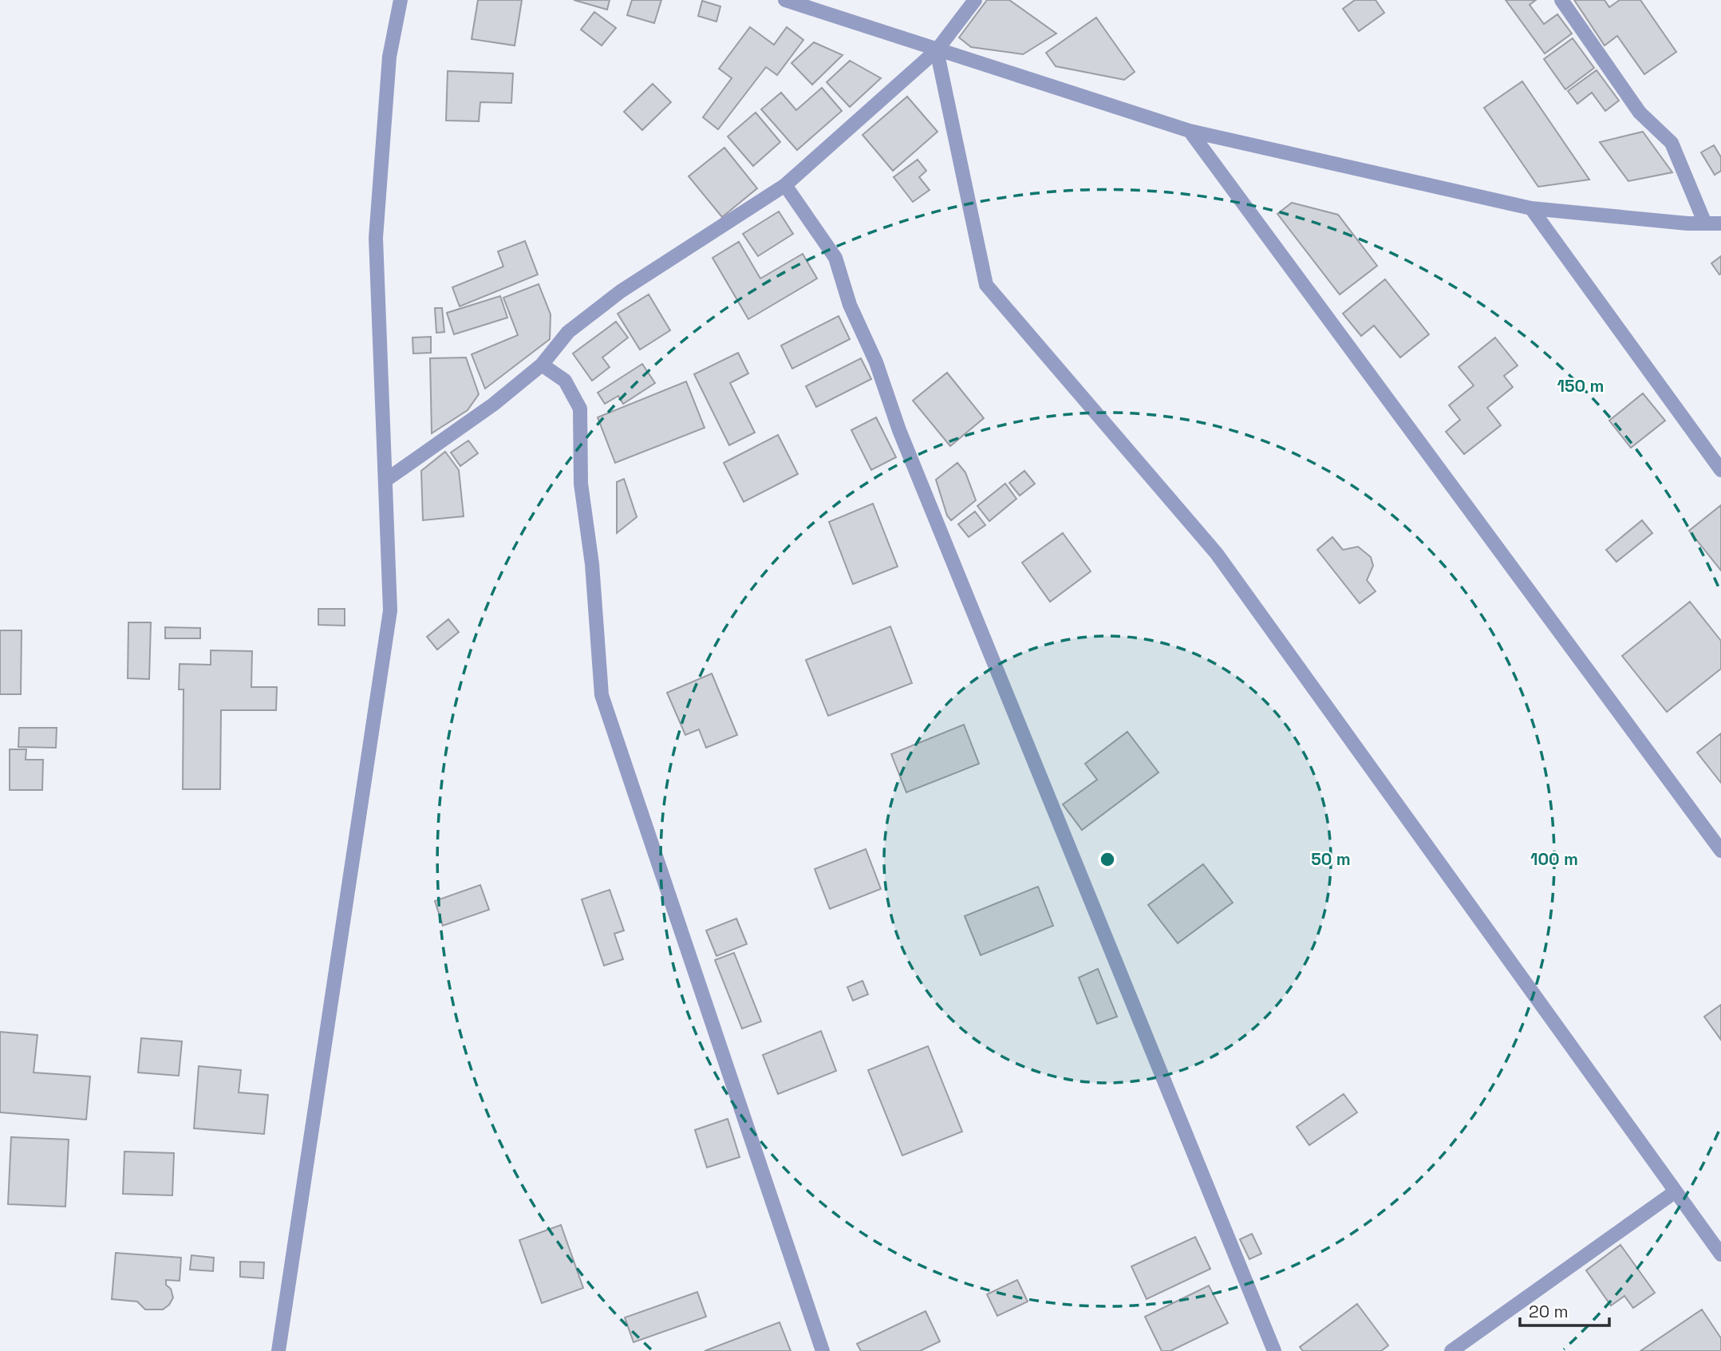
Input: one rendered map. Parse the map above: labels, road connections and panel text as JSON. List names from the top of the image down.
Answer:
{
  "scale_bar": "20 m",
  "rings": ["150 m", "50 m", "100 m"]
}
